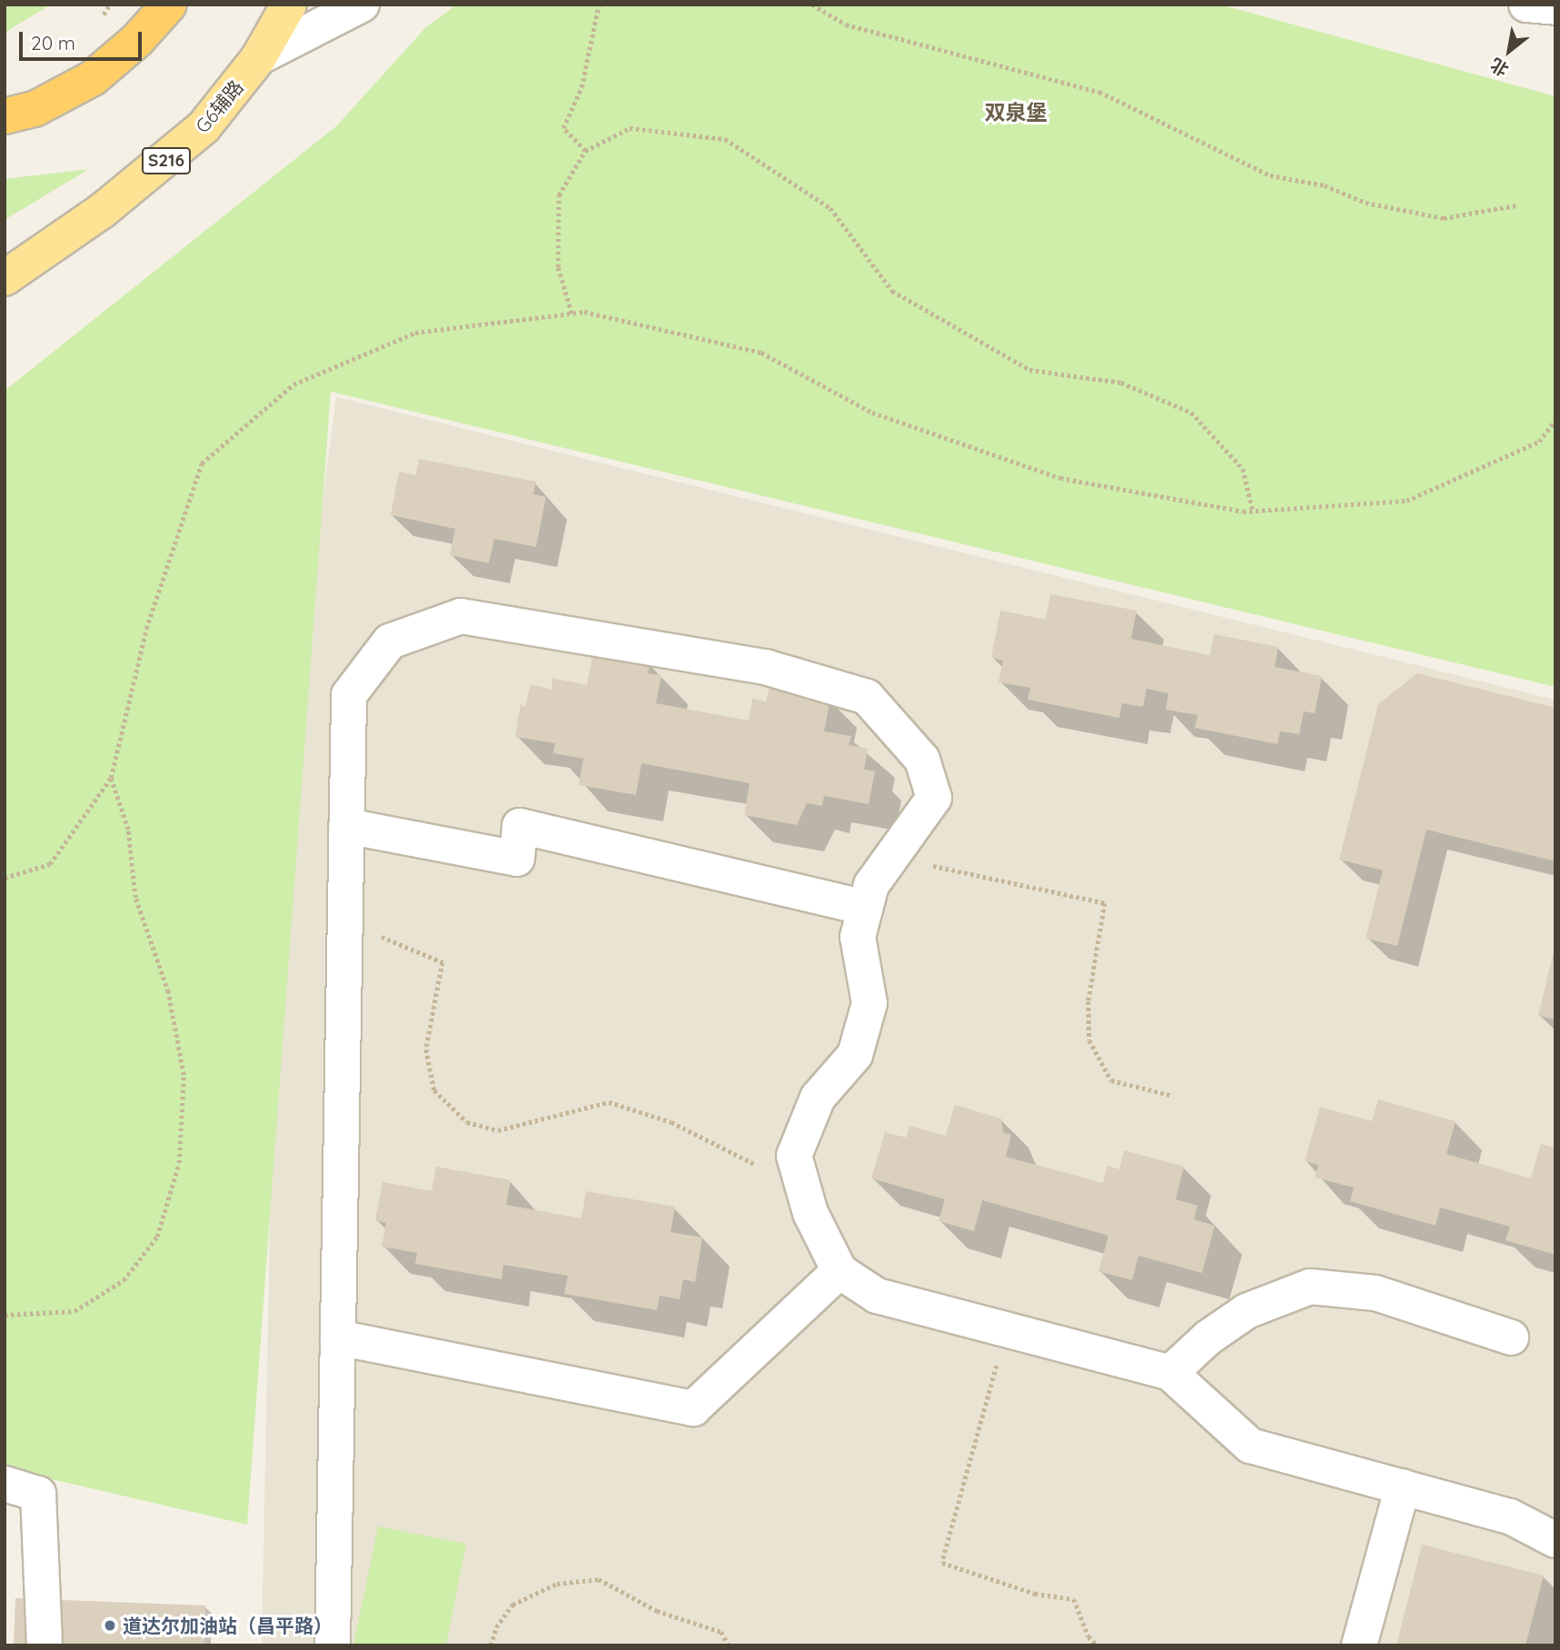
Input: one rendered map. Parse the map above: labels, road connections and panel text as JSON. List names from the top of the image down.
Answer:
{
  "streets": {
    "main road": ["G6辅路", "S216"]
  },
  "districts": ["双泉堡"],
  "places": ["道达尔加油站（昌平路）"],
  "scale_bar": "20 m",
  "north": "bottom left"
}
